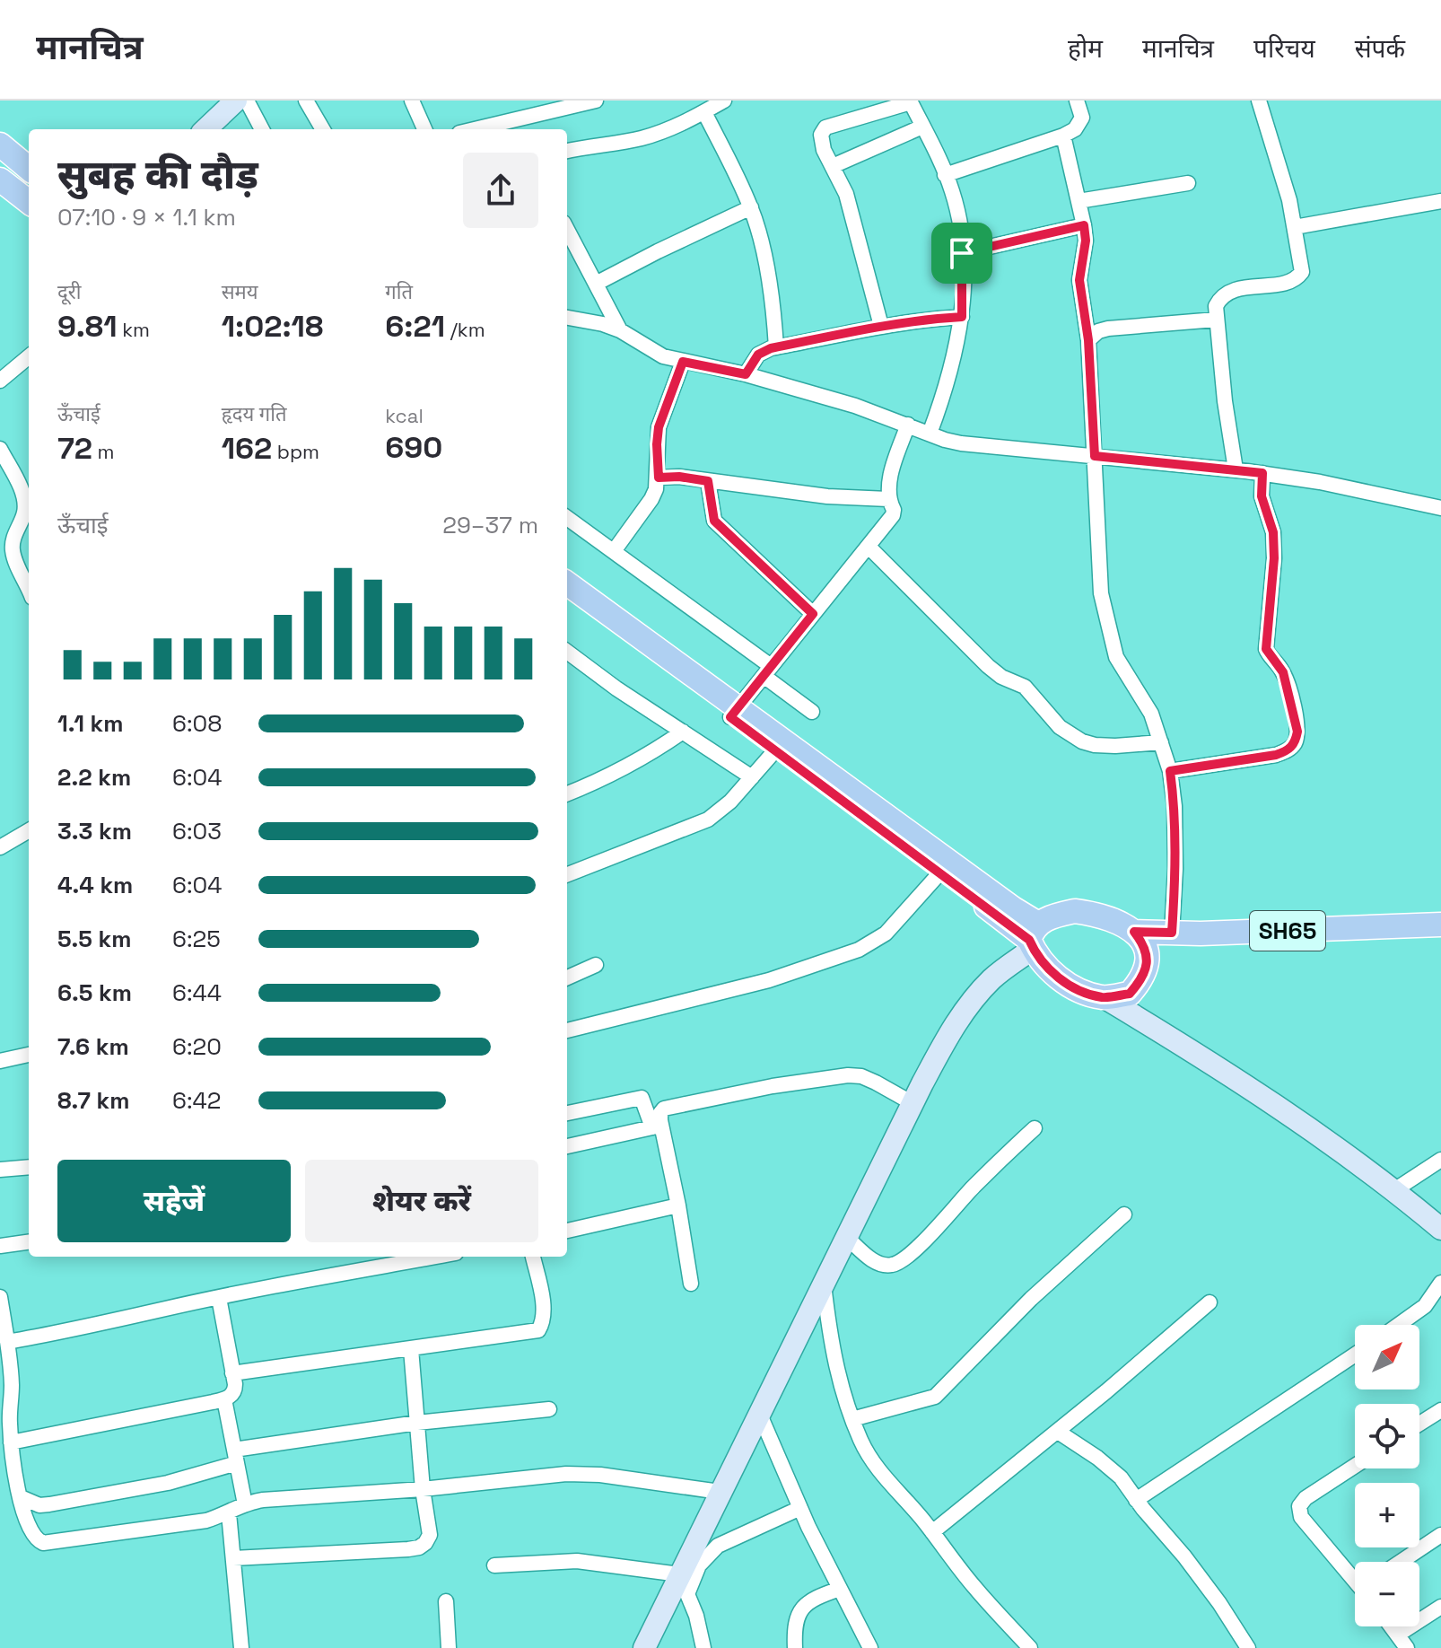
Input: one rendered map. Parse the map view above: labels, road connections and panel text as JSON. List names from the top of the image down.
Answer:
{
  "streets": {
    "main road": ["SH65"]
  },
  "north": "top right",
  "page": {
    "header": "मानचित्र",
    "nav": [
      "होम",
      "मानचित्र",
      "परिचय",
      "संपर्क"
    ],
    "heading": ["सुबह की दौड़", "07:10 · 9 × 1.1 km"],
    "stats": [
      ["दूरी", "9.81 km"],
      ["समय", "1:02:18"],
      ["गति", "6:21 /km"],
      ["ऊँचाई", "72 m"],
      ["हृदय गति", "162 bpm"],
      ["kcal", "690"]
    ],
    "chart": ["ऊँचाई", "29–37 m"],
    "list": [
      {
        "name": "1.1 km",
        "note": "6:08"
      },
      {
        "name": "2.2 km",
        "note": "6:04"
      },
      {
        "name": "3.3 km",
        "note": "6:03"
      },
      {
        "name": "4.4 km",
        "note": "6:04"
      },
      {
        "name": "5.5 km",
        "note": "6:25"
      },
      {
        "name": "6.5 km",
        "note": "6:44"
      },
      {
        "name": "7.6 km",
        "note": "6:20"
      },
      {
        "name": "8.7 km",
        "note": "6:42"
      }
    ],
    "buttons": ["सहेजें", "शेयर करें"],
    "map_buttons": ["+", "−"]
  }
}
